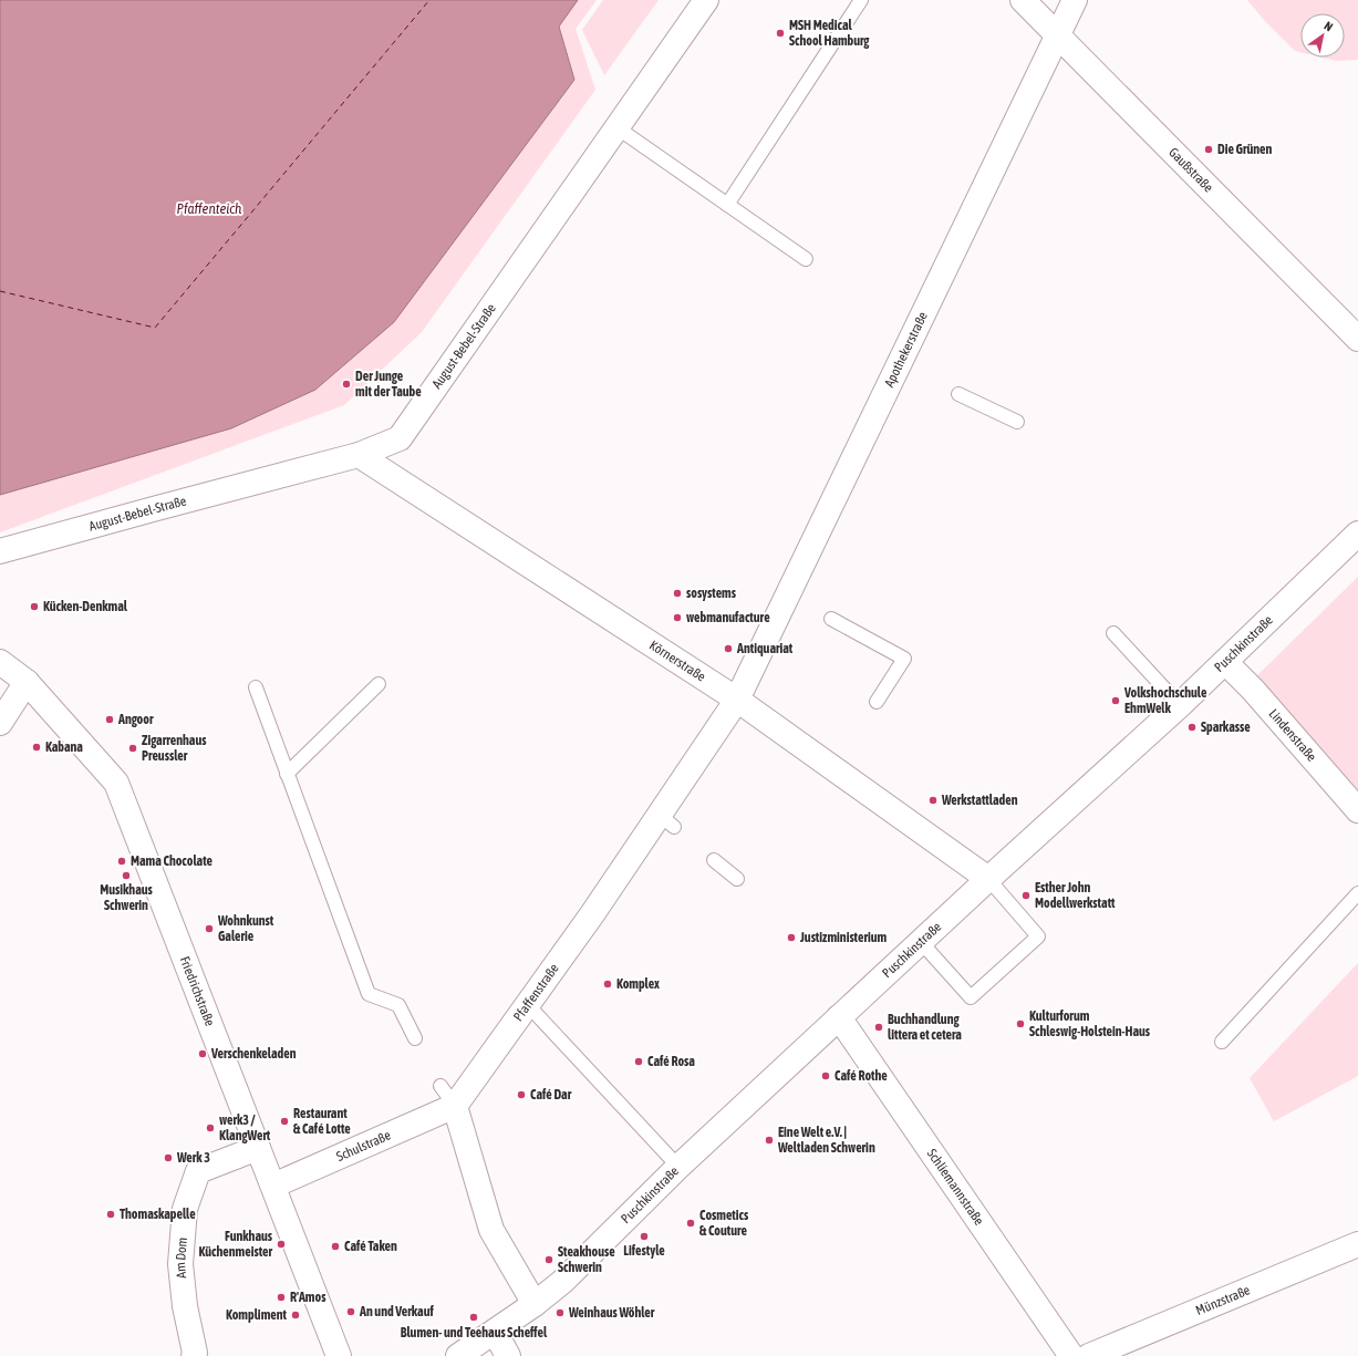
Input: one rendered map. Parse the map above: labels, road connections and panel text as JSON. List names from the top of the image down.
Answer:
{
  "streets": {
    "street": [
      "Gaußstraße",
      "August-Bebel-Straße",
      "Apothekerstraße",
      "Puschkinstraße",
      "Körnerstraße",
      "Lindenstraße",
      "Friedrichstraße",
      "Pfaffenstraße",
      "Schulstraße",
      "Schliemannstraße",
      "Am Dom",
      "Münzstraße"
    ]
  },
  "crossings": [
    ["Gaußstraße", "Apothekerstraße"],
    ["August-Bebel-Straße", "Körnerstraße"],
    ["Apothekerstraße", "Körnerstraße"],
    ["Apothekerstraße", "Pfaffenstraße"],
    ["Puschkinstraße", "Körnerstraße"],
    ["Puschkinstraße", "Lindenstraße"],
    ["Puschkinstraße", "Schliemannstraße"],
    ["Körnerstraße", "Pfaffenstraße"],
    ["Friedrichstraße", "Schulstraße"],
    ["Friedrichstraße", "Am Dom"],
    ["Pfaffenstraße", "Schulstraße"]
  ],
  "water": ["Pfaffenteich"],
  "places": [
    "MSH Medical School Hamburg",
    "Die Grünen",
    "Der Junge mit der Taube",
    "sosystems",
    "Kücken-Denkmal",
    "webmanufacture",
    "Antiquariat",
    "Volkshochschule EhmWelk",
    "Angoor",
    "Sparkasse",
    "Kabana",
    "Zigarrenhaus Preussler",
    "Werkstattladen",
    "Mama Chocolate",
    "Musikhaus Schwerin",
    "Esther John Modellwerkstatt",
    "Wohnkunst Galerie",
    "Justizministerium",
    "Komplex",
    "Kulturforum Schleswig-Holstein-Haus",
    "Buchhandlung littera et cetera",
    "Verschenkeladen",
    "Café Rosa",
    "Café Rothe",
    "Café Dar",
    "Restaurant & Café Lotte",
    "werk3 / KlangWert",
    "Eine Welt e.V. | Weltladen Schwerin",
    "Werk 3",
    "Thomaskapelle",
    "Cosmetics & Couture",
    "Lifestyle",
    "Funkhaus Küchenmeister",
    "Café Taken",
    "Steakhouse Schwerin",
    "R'Amos",
    "An und Verkauf",
    "Weinhaus Wöhler",
    "Kompliment",
    "Blumen- und Teehaus Scheffel"
  ],
  "north": "top right"
}
